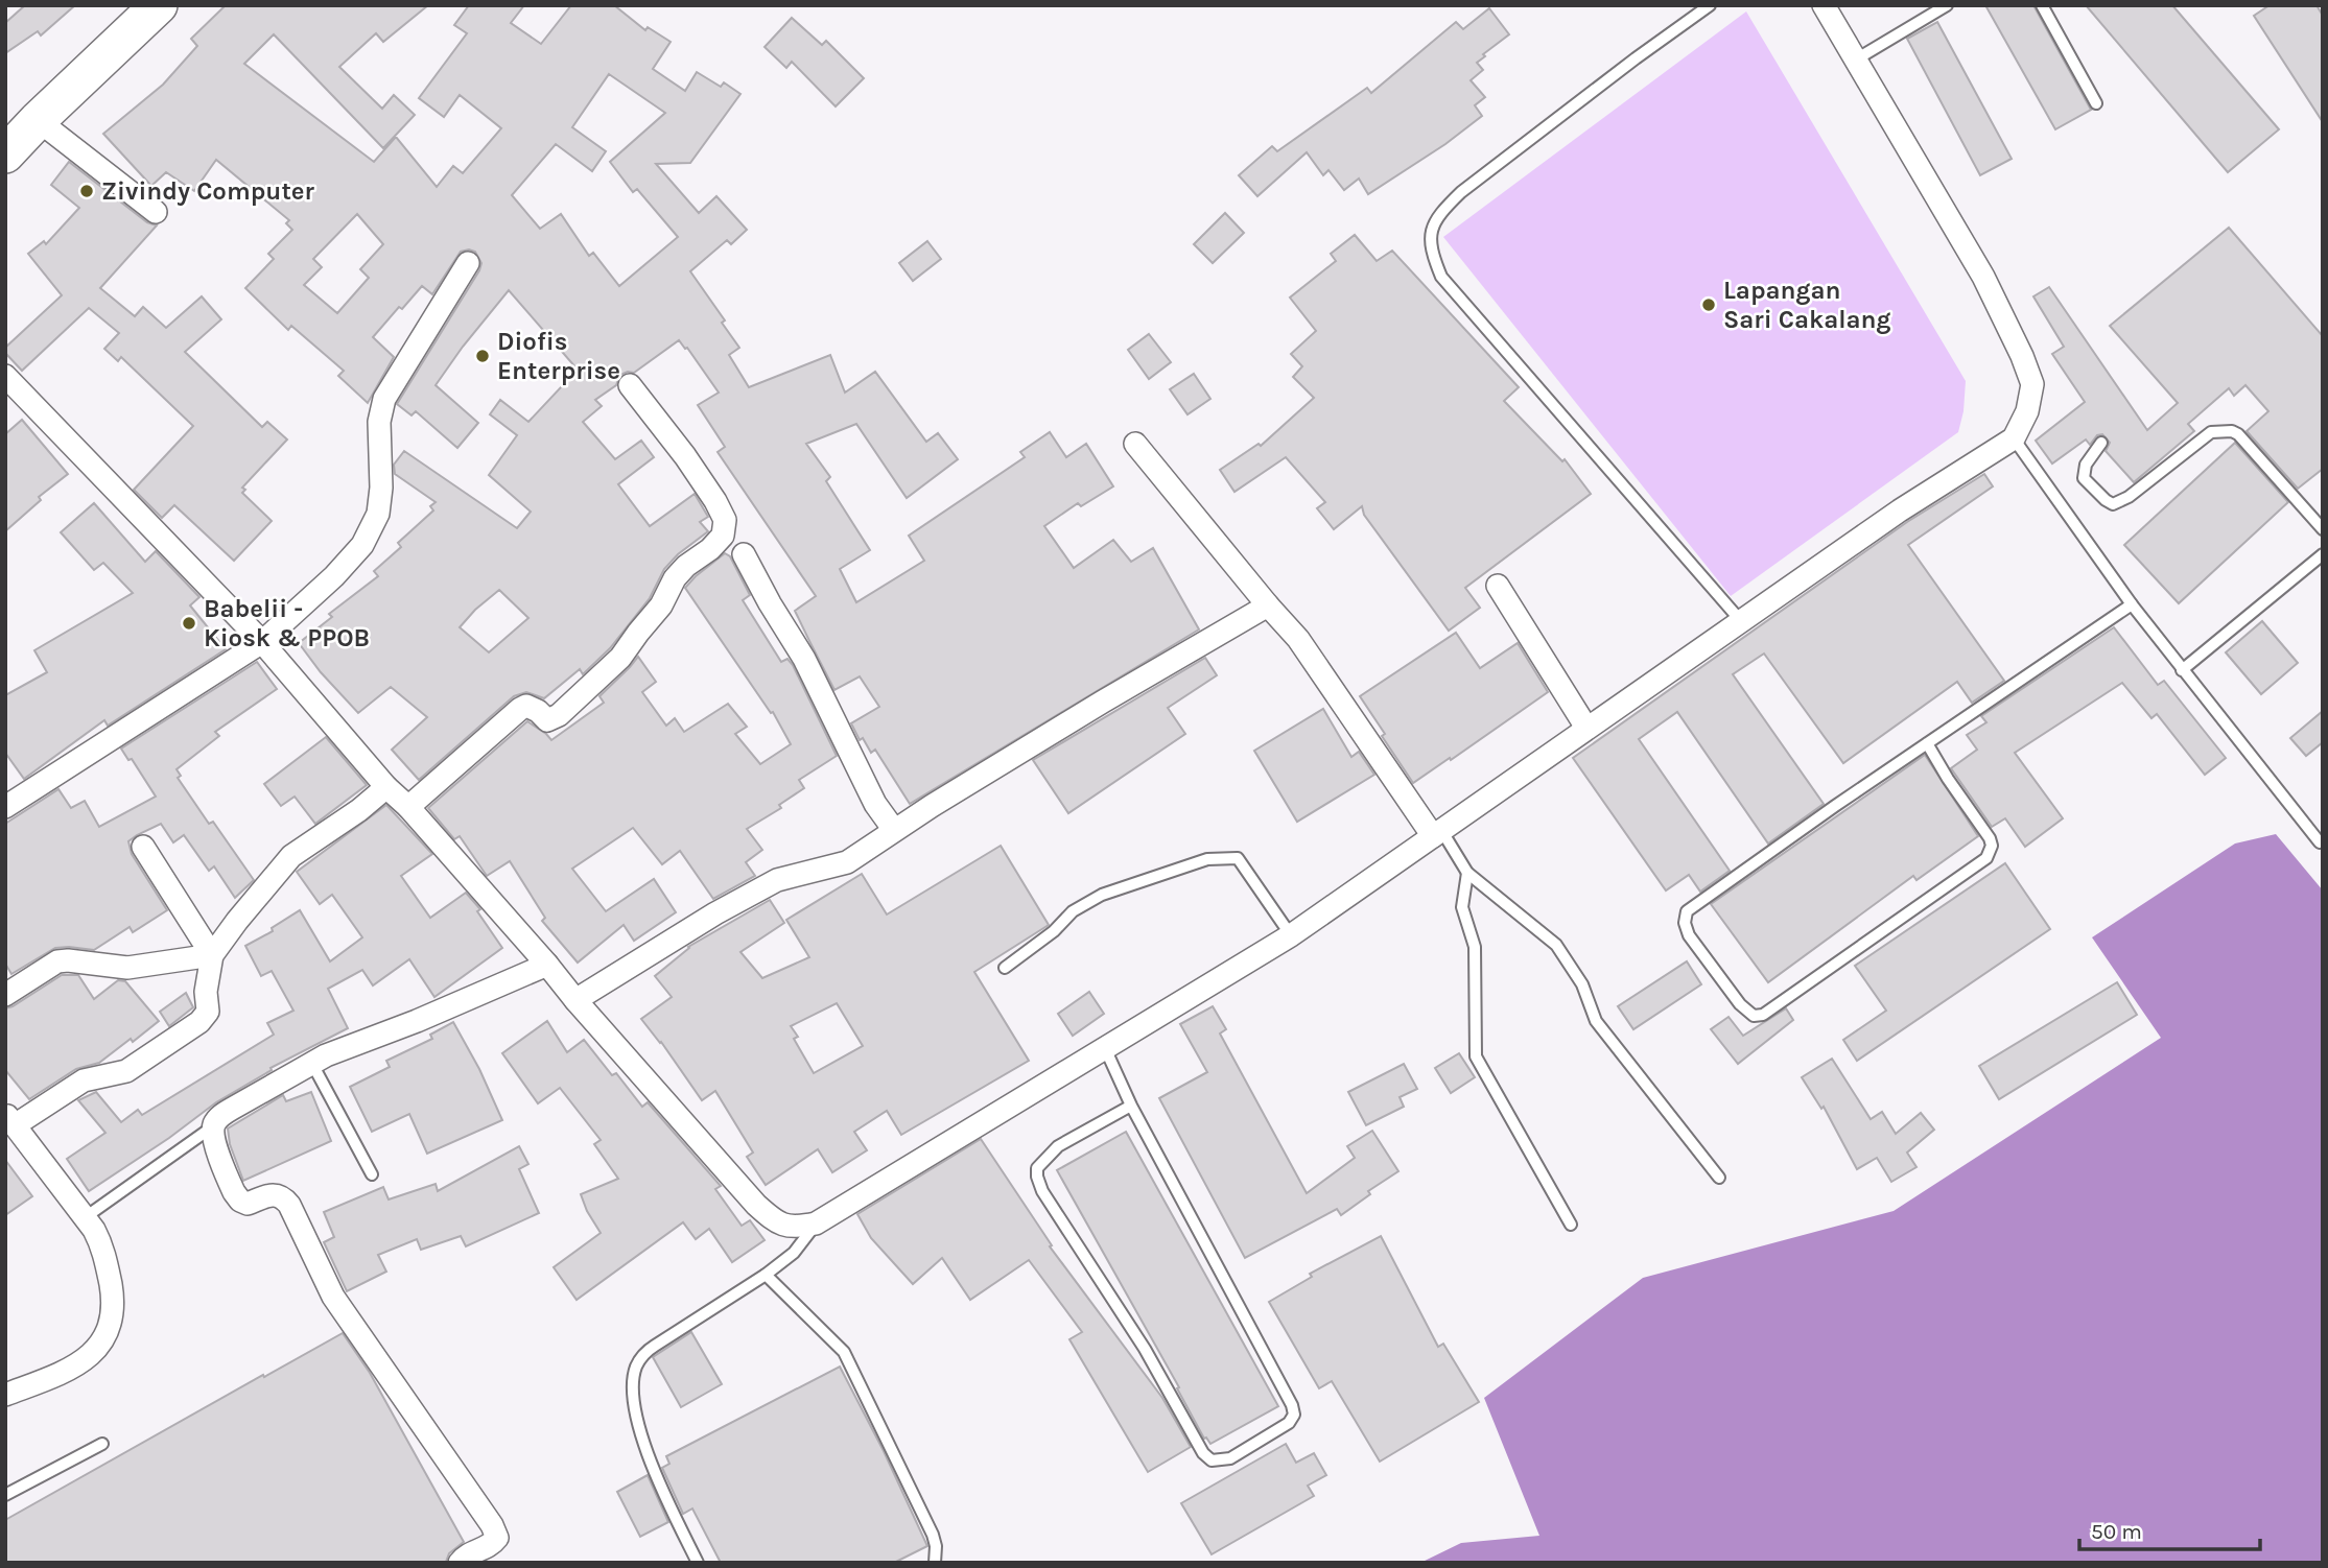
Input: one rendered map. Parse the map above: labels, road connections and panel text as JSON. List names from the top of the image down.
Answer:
{
  "places": [
    "Zivindy Computer",
    "Lapangan Sari Cakalang",
    "Diofis Enterprise",
    "Babelii - Kiosk & PPOB"
  ],
  "scale_bar": "50 m"
}
